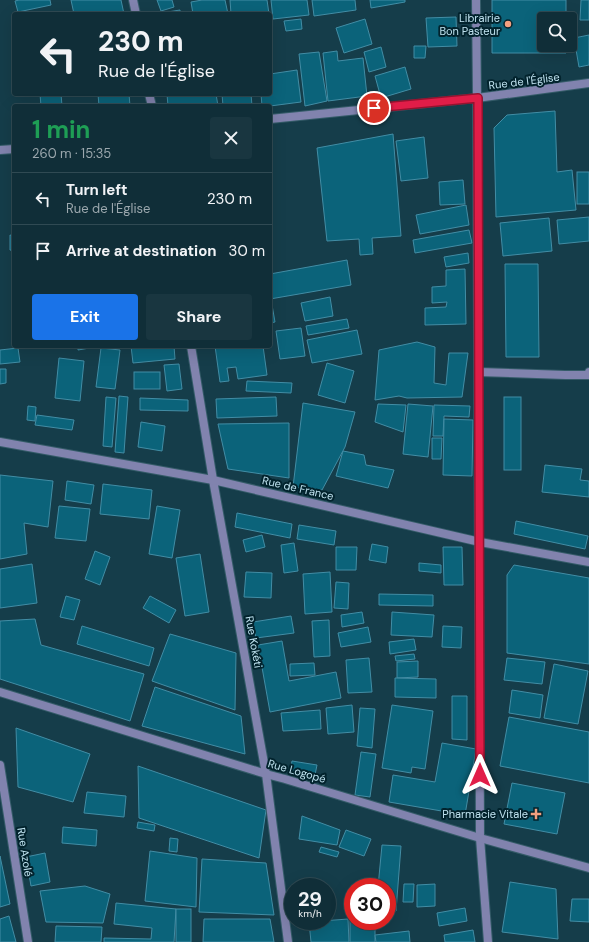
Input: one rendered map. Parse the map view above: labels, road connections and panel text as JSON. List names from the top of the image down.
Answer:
{
  "streets": {
    "street": [
      "Rue de l'Église",
      "Rue de France",
      "Rue Kokéti",
      "Rue Logopé",
      "Rue Azolé"
    ]
  },
  "crossings": [
    ["Rue de France", "Rue Kokéti"],
    ["Rue Kokéti", "Rue Logopé"]
  ],
  "places": {
    "other": ["Librairie Bon Pasteur"],
    "health": ["Pharmacie Vitale"]
  },
  "page": {
    "turn": ["230 m", "Rue de l'Église"],
    "heading": ["1 min", "260 m · 15:35"],
    "list": [
      {
        "name": "Turn left",
        "note": "Rue de l'Église",
        "value": "230 m"
      },
      {
        "name": "Arrive at destination",
        "value": "30 m"
      }
    ],
    "buttons": ["Exit", "Share"],
    "speed": "29 km/h",
    "limit": "30"
  }
}
